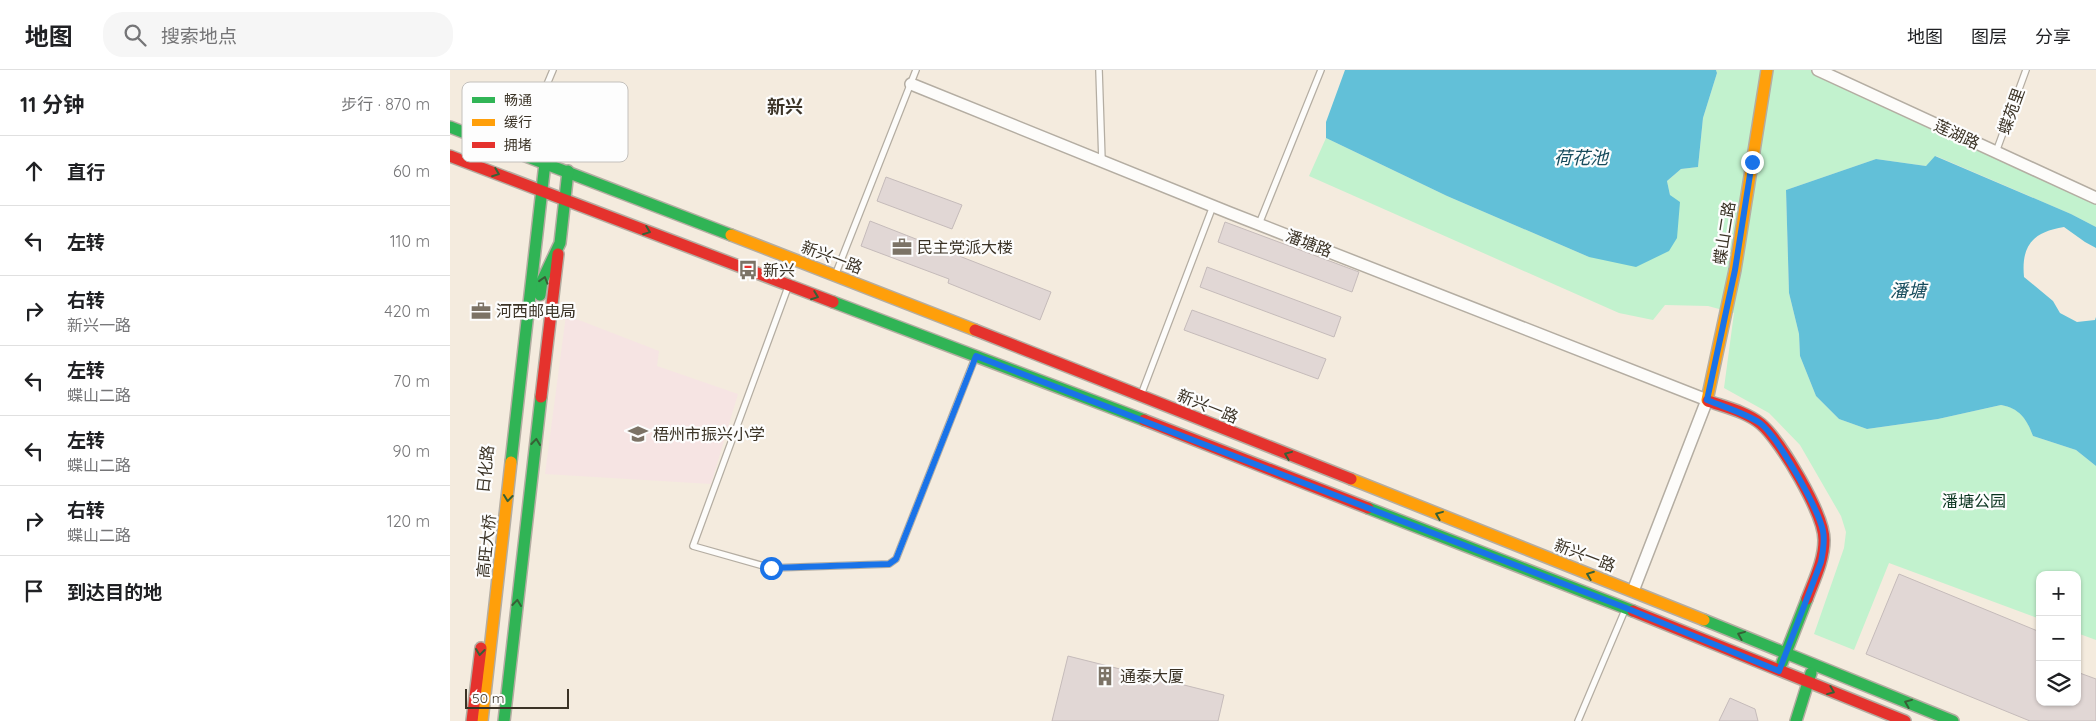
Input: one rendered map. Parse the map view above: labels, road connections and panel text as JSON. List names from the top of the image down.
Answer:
{
  "streets": {
    "main road": [
      "蝶山二路",
      "新兴一路",
      "日化路",
      "高旺大桥"
    ],
    "street": ["莲湖路", "潘塘路"],
    "lane": ["蝶苑里"]
  },
  "crossings": [
    ["蝶苑里", "莲湖路"],
    ["蝶山二路", "潘塘路"],
    ["蝶山二路", "新兴一路"],
    ["新兴一路", "日化路"],
    ["日化路", "高旺大桥"]
  ],
  "districts": ["新兴"],
  "water": ["荷花池", "潘塘"],
  "parks": ["潘塘公园"],
  "places": {
    "office": ["民主党派大楼", "河西邮电局"],
    "bus stop": ["新兴"],
    "school or university": ["梧州市振兴小学"],
    "building": ["通泰大厦"]
  },
  "legend": ["畅通", "缓行", "拥堵"],
  "scale_bar": "50 m",
  "page": {
    "header": "地图",
    "search": "搜索地点",
    "nav": ["地图", "图层", "分享"],
    "heading": ["11 分钟", "步行 · 870 m"],
    "list": [
      ["直行", "60 m"],
      ["左转", "110 m"],
      ["右转", "新兴一路", "420 m"],
      ["左转", "蝶山二路", "70 m"],
      ["左转", "蝶山二路", "90 m"],
      ["右转", "蝶山二路", "120 m"],
      "到达目的地"
    ],
    "map_buttons": ["+", "−"],
    "scale": "50 m"
  }
}
